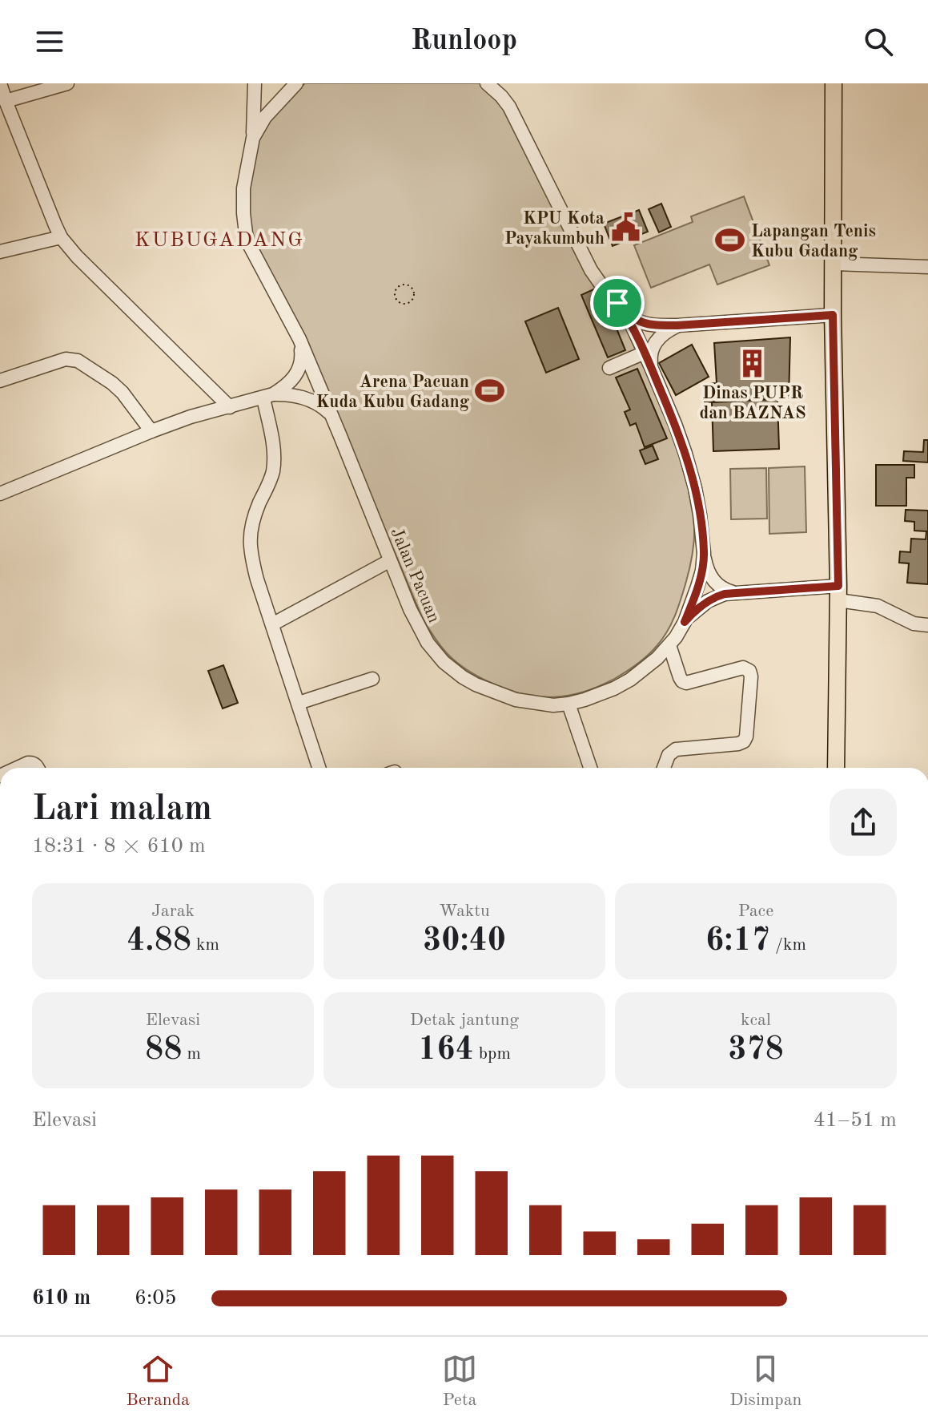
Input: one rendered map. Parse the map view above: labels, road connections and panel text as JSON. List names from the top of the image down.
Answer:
{
  "streets": {
    "street": ["Jalan Pacuan"]
  },
  "districts": ["KUBUGADANG"],
  "places": {
    "public building": ["KPU Kota Payakumbuh"],
    "sports": ["Lapangan Tenis Kubu Gadang", "Arena Pacuan Kuda Kubu Gadang"],
    "building": ["Dinas PUPR dan BAZNAS"]
  },
  "page": {
    "header": "Runloop",
    "heading": ["Lari malam", "18:31 · 8 × 610 m"],
    "stats": [
      ["Jarak", "4.88 km"],
      ["Waktu", "30:40"],
      ["Pace", "6:17 /km"],
      ["Elevasi", "88 m"],
      ["Detak jantung", "164 bpm"],
      ["kcal", "378"]
    ],
    "chart": ["Elevasi", "41–51 m"],
    "list": [
      {
        "name": "610 m",
        "note": "6:05"
      }
    ],
    "tabs": ["Beranda", "Peta", "Disimpan"]
  }
}
